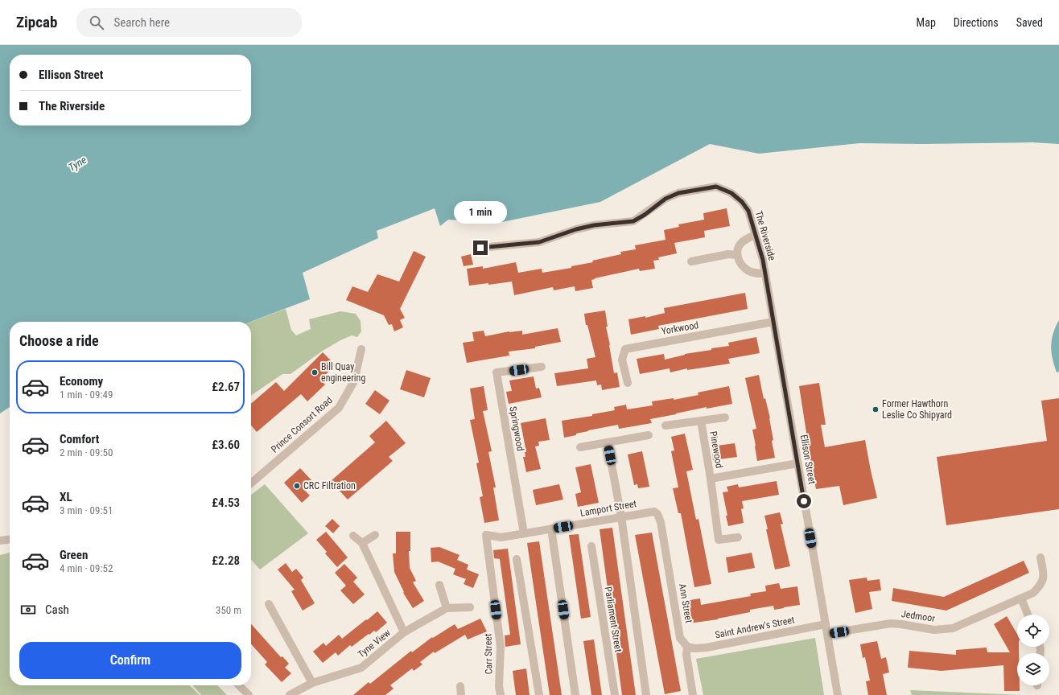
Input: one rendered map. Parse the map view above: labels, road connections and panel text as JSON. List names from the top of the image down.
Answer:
{
  "streets": {
    "street": [
      "The Riverside",
      "Yorkwood",
      "Prince Consort Road",
      "Springwood",
      "Pinewood",
      "Ellison Street",
      "Lamport Street",
      "Ann Street",
      "Jedmoor",
      "Parliament Street",
      "Saint Andrew's Street",
      "Tyne View",
      "Carr Street"
    ]
  },
  "crossings": [
    ["The Riverside", "Yorkwood"],
    ["The Riverside", "Ellison Street"],
    ["Yorkwood", "Ellison Street"],
    ["Springwood", "Lamport Street"],
    ["Pinewood", "Ellison Street"],
    ["Ellison Street", "Jedmoor"],
    ["Ellison Street", "Saint Andrew's Street"],
    ["Lamport Street", "Ann Street"],
    ["Lamport Street", "Carr Street"],
    ["Ann Street", "Saint Andrew's Street"]
  ],
  "water": ["Tyne"],
  "places": ["Bill Quay engineering", "Former Hawthorn Leslie Co Shipyard", "CRC Filtration"],
  "page": {
    "header": "Zipcab",
    "search": "Search here",
    "nav": ["Map", "Directions", "Saved"],
    "banner": ["Ellison Street", "The Riverside"],
    "bubble": "1 min",
    "heading": "Choose a ride",
    "list": [
      {
        "name": "Economy",
        "note": "1 min · 09:49",
        "value": "£2.67"
      },
      {
        "name": "Comfort",
        "note": "2 min · 09:50",
        "value": "£3.60"
      },
      {
        "name": "XL",
        "note": "3 min · 09:51",
        "value": "£4.53"
      },
      {
        "name": "Green",
        "note": "4 min · 09:52",
        "value": "£2.28"
      }
    ],
    "pay": ["Cash", "350 m"],
    "buttons": "Confirm"
  }
}
